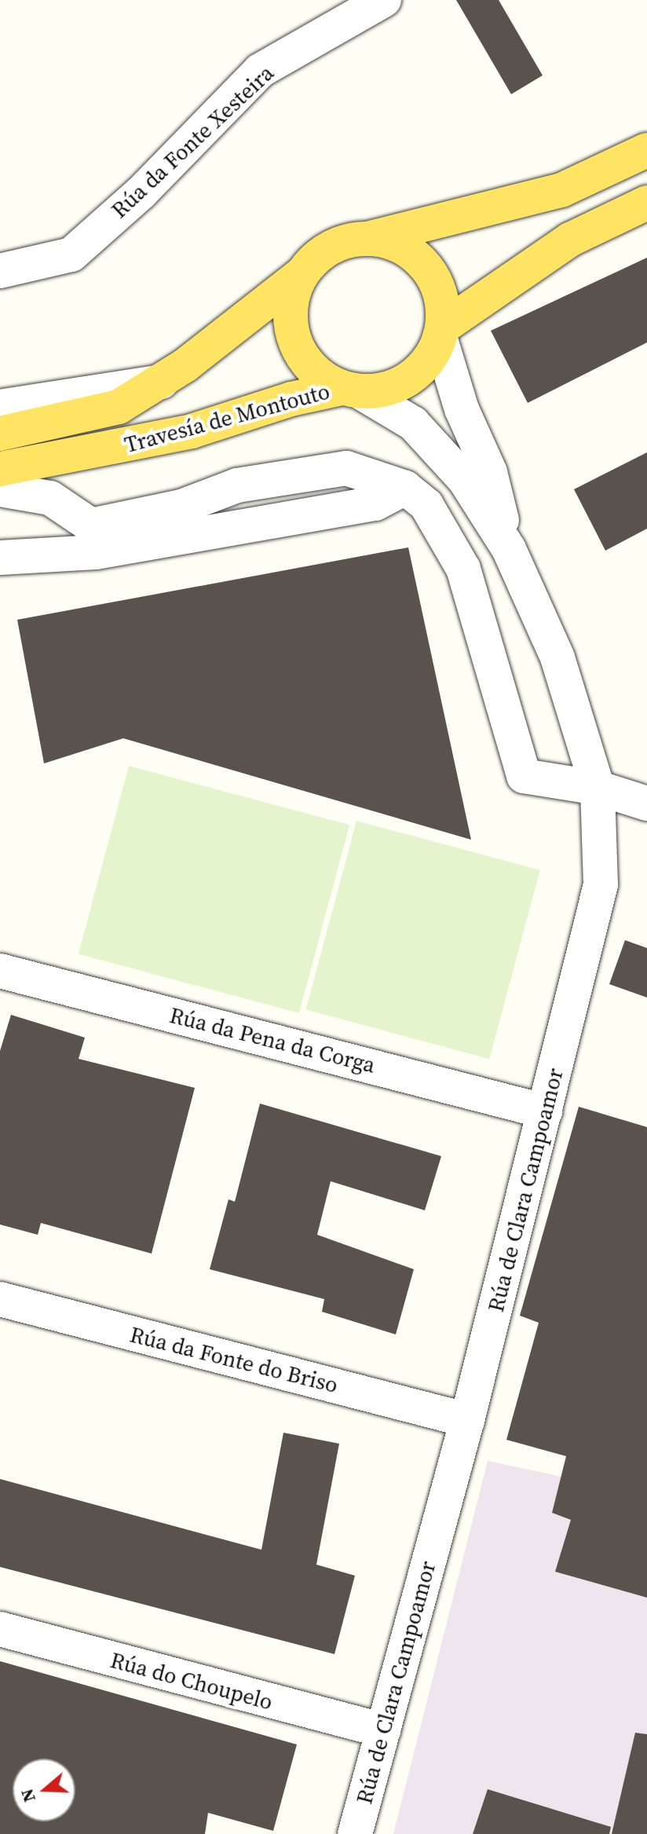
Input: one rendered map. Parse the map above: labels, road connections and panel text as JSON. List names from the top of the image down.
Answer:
{
  "streets": {
    "main road": ["Travesía de Montouto"],
    "street": [
      "Rúa da Fonte Xesteira",
      "Rúa da Pena da Corga",
      "Rúa de Clara Campoamor",
      "Rúa da Fonte do Briso",
      "Rúa do Choupelo"
    ]
  },
  "crossings": [
    ["Rúa da Pena da Corga", "Rúa de Clara Campoamor"],
    ["Rúa de Clara Campoamor", "Rúa da Fonte do Briso"],
    ["Rúa de Clara Campoamor", "Rúa do Choupelo"]
  ],
  "north": "left"
}
